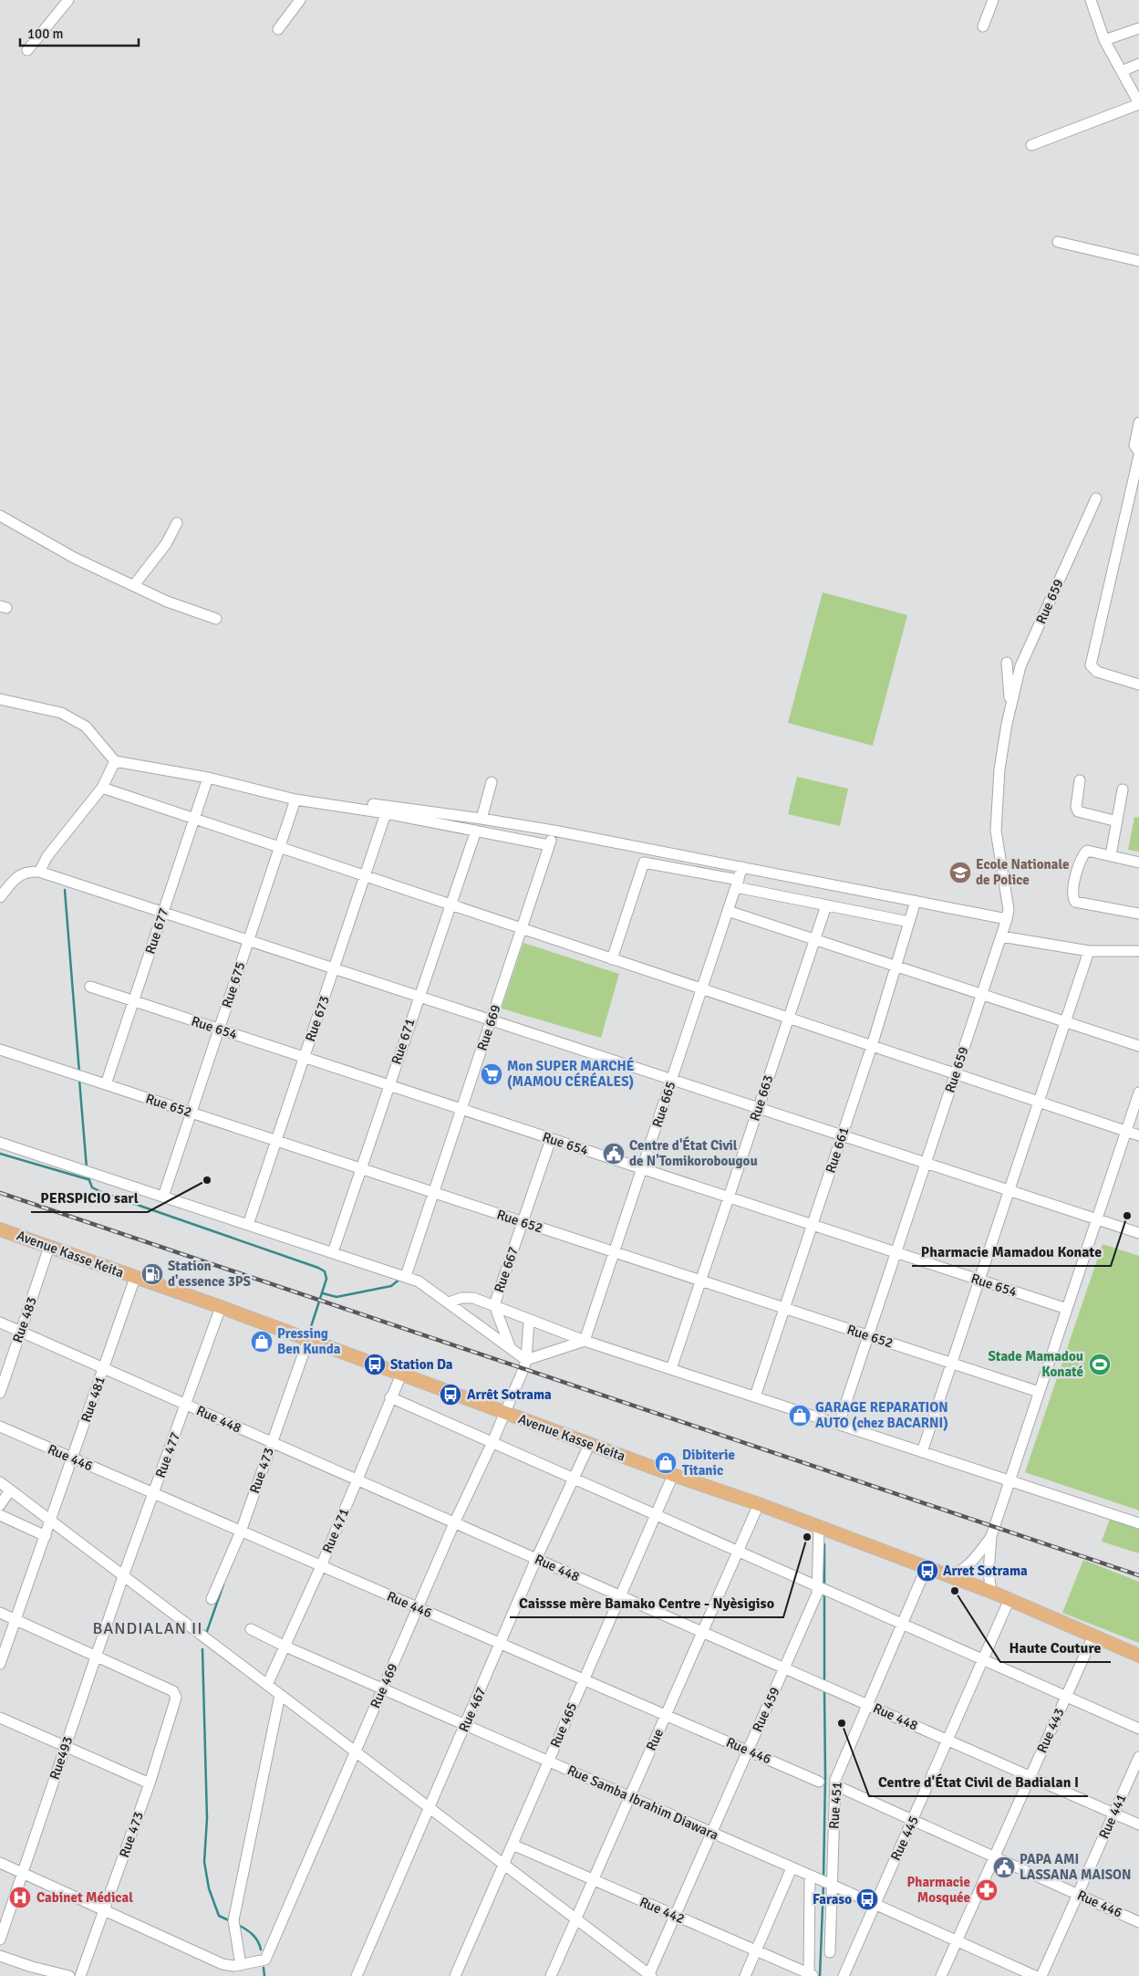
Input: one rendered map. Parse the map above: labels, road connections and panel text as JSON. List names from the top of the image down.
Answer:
{
  "streets": {
    "main road": ["Avenue Kasse Keita"],
    "street": [
      "Rue 659",
      "Rue 677",
      "Rue 675",
      "Rue 673",
      "Rue 654",
      "Rue 669",
      "Rue 671",
      "Rue 663",
      "Rue 665",
      "Rue 652",
      "Rue 661",
      "Rue 667",
      "Rue 483",
      "Rue 481",
      "Rue 448",
      "Rue 477",
      "Rue 446",
      "Rue 473",
      "Rue 471",
      "Rue 469",
      "Rue 467",
      "Rue 459",
      "Rue 465",
      "Rue 443",
      "Rue",
      "Rue493",
      "Rue Samba Ibrahim Diawara",
      "Rue 451",
      "Rue 441",
      "Rue 445",
      "Rue 442"
    ]
  },
  "crossings": [
    ["Rue 659", "Rue 654"],
    ["Rue 659", "Rue 652"],
    ["Rue 677", "Rue 654"],
    ["Rue 677", "Rue 652"],
    ["Rue 675", "Rue 654"],
    ["Rue 675", "Rue 652"],
    ["Rue 673", "Rue 654"],
    ["Rue 673", "Rue 652"],
    ["Rue 654", "Rue 669"],
    ["Rue 654", "Rue 671"],
    ["Rue 654", "Rue 663"],
    ["Rue 654", "Rue 665"],
    ["Rue 654", "Rue 661"],
    ["Rue 654", "Rue 667"],
    ["Rue 669", "Rue 652"],
    ["Rue 671", "Rue 652"],
    ["Rue 663", "Rue 652"],
    ["Rue 665", "Rue 652"],
    ["Rue 652", "Rue 661"],
    ["Rue 652", "Rue 667"],
    ["Avenue Kasse Keita", "Rue 483"],
    ["Avenue Kasse Keita", "Rue 481"],
    ["Avenue Kasse Keita", "Rue 477"],
    ["Avenue Kasse Keita", "Rue 473"],
    ["Avenue Kasse Keita", "Rue 471"],
    ["Avenue Kasse Keita", "Rue 469"],
    ["Avenue Kasse Keita", "Rue 467"],
    ["Avenue Kasse Keita", "Rue 465"],
    ["Avenue Kasse Keita", "Rue 443"],
    ["Avenue Kasse Keita", "Rue"],
    ["Avenue Kasse Keita", "Rue 451"],
    ["Avenue Kasse Keita", "Rue 445"],
    ["Rue 483", "Rue 448"],
    ["Rue 481", "Rue 448"],
    ["Rue 481", "Rue 446"],
    ["Rue 448", "Rue 477"],
    ["Rue 448", "Rue 473"],
    ["Rue 448", "Rue 471"],
    ["Rue 448", "Rue 469"],
    ["Rue 448", "Rue 467"],
    ["Rue 448", "Rue 459"],
    ["Rue 448", "Rue 465"],
    ["Rue 448", "Rue 443"],
    ["Rue 448", "Rue"],
    ["Rue 448", "Rue 451"],
    ["Rue 448", "Rue 441"],
    ["Rue 448", "Rue 445"],
    ["Rue 477", "Rue 446"],
    ["Rue 477", "Rue493"],
    ["Rue 446", "Rue 473"],
    ["Rue 446", "Rue 471"],
    ["Rue 446", "Rue 469"],
    ["Rue 446", "Rue 467"],
    ["Rue 446", "Rue 459"],
    ["Rue 446", "Rue 465"],
    ["Rue 446", "Rue 443"],
    ["Rue 446", "Rue"],
    ["Rue 446", "Rue 451"],
    ["Rue 446", "Rue 441"],
    ["Rue 446", "Rue 445"],
    ["Rue 473", "Rue493"],
    ["Rue 471", "Rue Samba Ibrahim Diawara"],
    ["Rue 469", "Rue Samba Ibrahim Diawara"],
    ["Rue 467", "Rue Samba Ibrahim Diawara"],
    ["Rue 459", "Rue Samba Ibrahim Diawara"],
    ["Rue 459", "Rue 442"],
    ["Rue 465", "Rue Samba Ibrahim Diawara"],
    ["Rue 465", "Rue 442"],
    ["Rue 443", "Rue Samba Ibrahim Diawara"],
    ["Rue", "Rue Samba Ibrahim Diawara"],
    ["Rue", "Rue 442"],
    ["Rue Samba Ibrahim Diawara", "Rue 451"],
    ["Rue Samba Ibrahim Diawara", "Rue 445"]
  ],
  "districts": ["BANDIALAN II"],
  "places": {
    "school or university": ["Ecole Nationale de Police"],
    "supermarket": ["Mon SUPER MARCHÉ (MAMOU CÉRÉALES)"],
    "public building": ["Centre d'État Civil de N'Tomikorobougou", "PAPA AMI LASSANA MAISON"],
    "other": [
      "PERSPICIO sarl",
      "Pharmacie Mamadou Konate",
      "Caissse mère Bamako Centre - Nyèsigiso",
      "Haute Couture",
      "Centre d'État Civil de Badialan I"
    ],
    "fuel station": ["Station d'essence 3PS"],
    "shop": ["Pressing Ben Kunda", "GARAGE REPARATION AUTO (chez BACARNI)", "Dibiterie Titanic"],
    "bus stop": [
      "Station Da",
      "Arrêt Sotrama",
      "Arret Sotrama",
      "Faraso"
    ],
    "sports": ["Stade Mamadou Konaté"],
    "pharmacy": ["Pharmacie Mosquée"],
    "hospital": ["Cabinet Médical"]
  },
  "scale_bar": "100 m"
}
